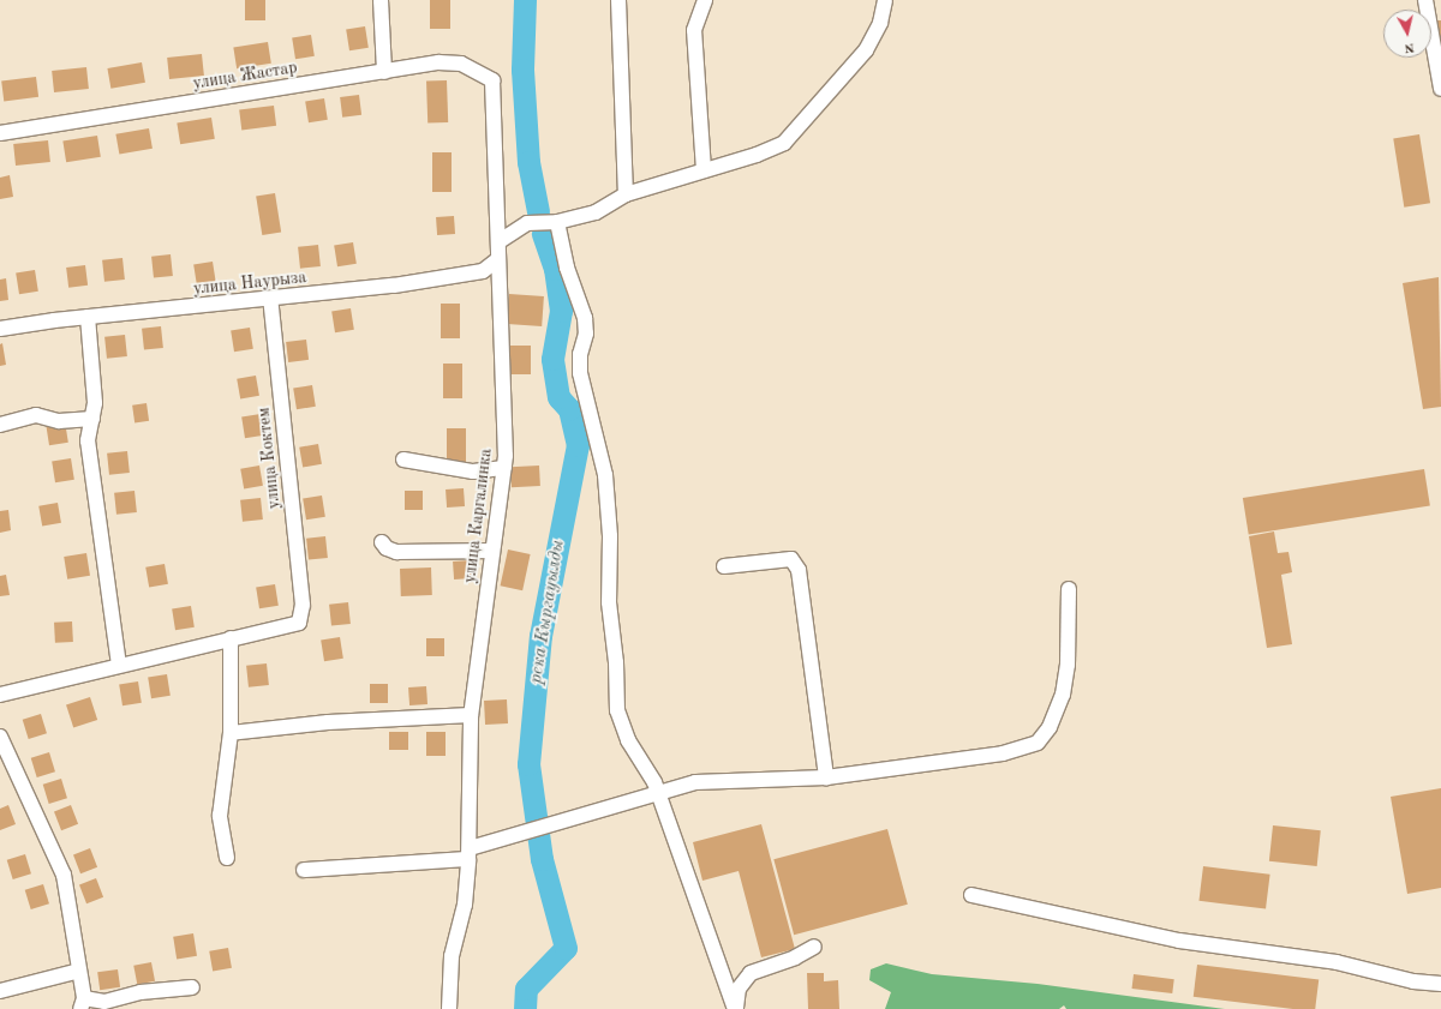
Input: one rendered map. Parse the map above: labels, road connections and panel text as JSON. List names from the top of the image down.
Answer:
{
  "streets": {
    "street": [
      "улица Жастар",
      "улица Наурыза",
      "улица Коктем",
      "улица Каргалинка"
    ]
  },
  "crossings": [
    ["улица Жастар", "улица Каргалинка"],
    ["улица Наурыза", "улица Коктем"],
    ["улица Наурыза", "улица Каргалинка"]
  ],
  "water": ["река Кыргауылды"],
  "north": "bottom"
}
